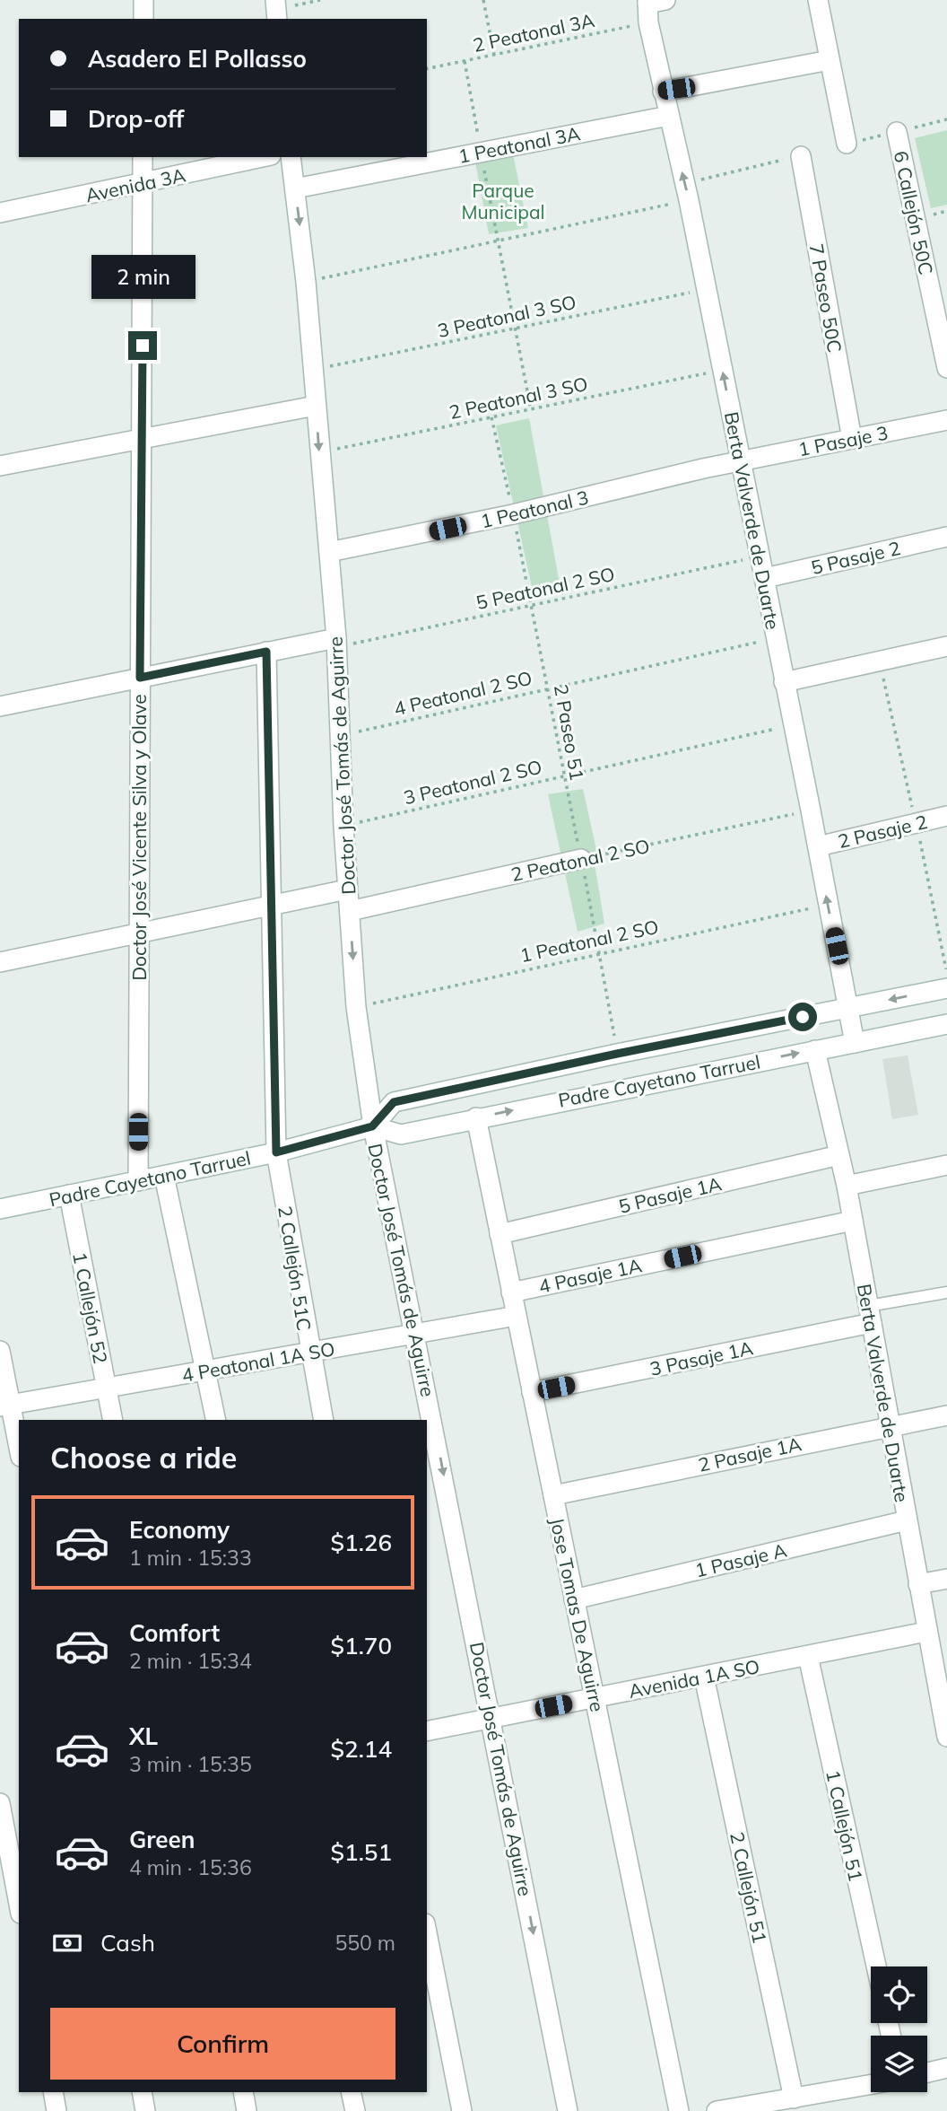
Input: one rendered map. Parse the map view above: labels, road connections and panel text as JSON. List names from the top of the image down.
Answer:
{
  "streets": {
    "street": [
      "1 Peatonal 3A",
      "Avenida 3A",
      "6 Callejón 50C",
      "7 Paseo 50C",
      "1 Pasaje 3",
      "1 Peatonal 3",
      "Berta Valverde de Duarte",
      "5 Pasaje 2",
      "Doctor José Tomás de Aguirre",
      "2 Pasaje 2",
      "Doctor José Vicente Silva y Olave",
      "2 Peatonal 2 SO",
      "Padre Cayetano Tarruel",
      "5 Pasaje 1A",
      "2 Callejón 51C",
      "4 Pasaje 1A",
      "1 Callejón 52",
      "3 Pasaje 1A",
      "4 Peatonal 1A SO",
      "2 Pasaje 1A",
      "1 Pasaje A",
      "Jose Tomas De Aguirre",
      "Avenida 1A SO",
      "1 Callejón 51",
      "2 Callejón 51"
    ],
    "path": [
      "2 Peatonal 3A",
      "3 Peatonal 3 SO",
      "2 Peatonal 3 SO",
      "5 Peatonal 2 SO",
      "4 Peatonal 2 SO",
      "2 Paseo 51",
      "3 Peatonal 2 SO",
      "1 Peatonal 2 SO"
    ]
  },
  "crossings": [
    ["2 Peatonal 3A", "Berta Valverde de Duarte"],
    ["1 Peatonal 3A", "Berta Valverde de Duarte"],
    ["1 Peatonal 3A", "Doctor José Tomás de Aguirre"],
    ["Avenida 3A", "Doctor José Vicente Silva y Olave"],
    ["7 Paseo 50C", "1 Pasaje 3"],
    ["3 Peatonal 3 SO", "Berta Valverde de Duarte"],
    ["3 Peatonal 3 SO", "Doctor José Tomás de Aguirre"],
    ["2 Peatonal 3 SO", "Berta Valverde de Duarte"],
    ["2 Peatonal 3 SO", "2 Paseo 51"],
    ["2 Peatonal 3 SO", "Doctor José Tomás de Aguirre"],
    ["1 Pasaje 3", "1 Peatonal 3"],
    ["1 Pasaje 3", "Berta Valverde de Duarte"],
    ["1 Peatonal 3", "Berta Valverde de Duarte"],
    ["1 Peatonal 3", "2 Paseo 51"],
    ["1 Peatonal 3", "Doctor José Tomás de Aguirre"],
    ["Berta Valverde de Duarte", "5 Pasaje 2"],
    ["Berta Valverde de Duarte", "5 Peatonal 2 SO"],
    ["Berta Valverde de Duarte", "4 Peatonal 2 SO"],
    ["Berta Valverde de Duarte", "3 Peatonal 2 SO"],
    ["Berta Valverde de Duarte", "2 Pasaje 2"],
    ["Berta Valverde de Duarte", "2 Peatonal 2 SO"],
    ["Berta Valverde de Duarte", "1 Peatonal 2 SO"],
    ["Berta Valverde de Duarte", "Padre Cayetano Tarruel"],
    ["Berta Valverde de Duarte", "5 Pasaje 1A"],
    ["Berta Valverde de Duarte", "4 Pasaje 1A"],
    ["Berta Valverde de Duarte", "3 Pasaje 1A"],
    ["Berta Valverde de Duarte", "2 Pasaje 1A"],
    ["Berta Valverde de Duarte", "1 Pasaje A"],
    ["Berta Valverde de Duarte", "Avenida 1A SO"],
    ["5 Peatonal 2 SO", "2 Paseo 51"],
    ["5 Peatonal 2 SO", "Doctor José Tomás de Aguirre"],
    ["4 Peatonal 2 SO", "2 Paseo 51"],
    ["4 Peatonal 2 SO", "Doctor José Tomás de Aguirre"],
    ["2 Paseo 51", "3 Peatonal 2 SO"],
    ["2 Paseo 51", "2 Peatonal 2 SO"],
    ["2 Paseo 51", "1 Peatonal 2 SO"],
    ["2 Paseo 51", "Padre Cayetano Tarruel"],
    ["Doctor José Tomás de Aguirre", "3 Peatonal 2 SO"],
    ["Doctor José Tomás de Aguirre", "2 Peatonal 2 SO"],
    ["Doctor José Tomás de Aguirre", "1 Peatonal 2 SO"],
    ["Doctor José Tomás de Aguirre", "Padre Cayetano Tarruel"],
    ["Doctor José Tomás de Aguirre", "4 Peatonal 1A SO"],
    ["Doctor José Tomás de Aguirre", "Avenida 1A SO"],
    ["Doctor José Vicente Silva y Olave", "Padre Cayetano Tarruel"],
    ["Padre Cayetano Tarruel", "2 Callejón 51C"],
    ["Padre Cayetano Tarruel", "1 Callejón 52"],
    ["Padre Cayetano Tarruel", "Jose Tomas De Aguirre"],
    ["5 Pasaje 1A", "Jose Tomas De Aguirre"],
    ["2 Callejón 51C", "4 Peatonal 1A SO"],
    ["4 Pasaje 1A", "Jose Tomas De Aguirre"],
    ["1 Callejón 52", "4 Peatonal 1A SO"],
    ["3 Pasaje 1A", "Jose Tomas De Aguirre"],
    ["4 Peatonal 1A SO", "Jose Tomas De Aguirre"],
    ["2 Pasaje 1A", "Jose Tomas De Aguirre"],
    ["1 Pasaje A", "Jose Tomas De Aguirre"],
    ["Jose Tomas De Aguirre", "Avenida 1A SO"],
    ["Avenida 1A SO", "1 Callejón 51"],
    ["Avenida 1A SO", "2 Callejón 51"]
  ],
  "one_way": ["Doctor José Tomás de Aguirre"],
  "parks": ["Parque Municipal"],
  "page": {
    "banner": ["Asadero El Pollasso", "Drop-off"],
    "bubble": "2 min",
    "heading": "Choose a ride",
    "list": [
      {
        "name": "Economy",
        "note": "1 min · 15:33",
        "value": "$1.26"
      },
      {
        "name": "Comfort",
        "note": "2 min · 15:34",
        "value": "$1.70"
      },
      {
        "name": "XL",
        "note": "3 min · 15:35",
        "value": "$2.14"
      },
      {
        "name": "Green",
        "note": "4 min · 15:36",
        "value": "$1.51"
      }
    ],
    "pay": ["Cash", "550 m"],
    "buttons": "Confirm"
  }
}
